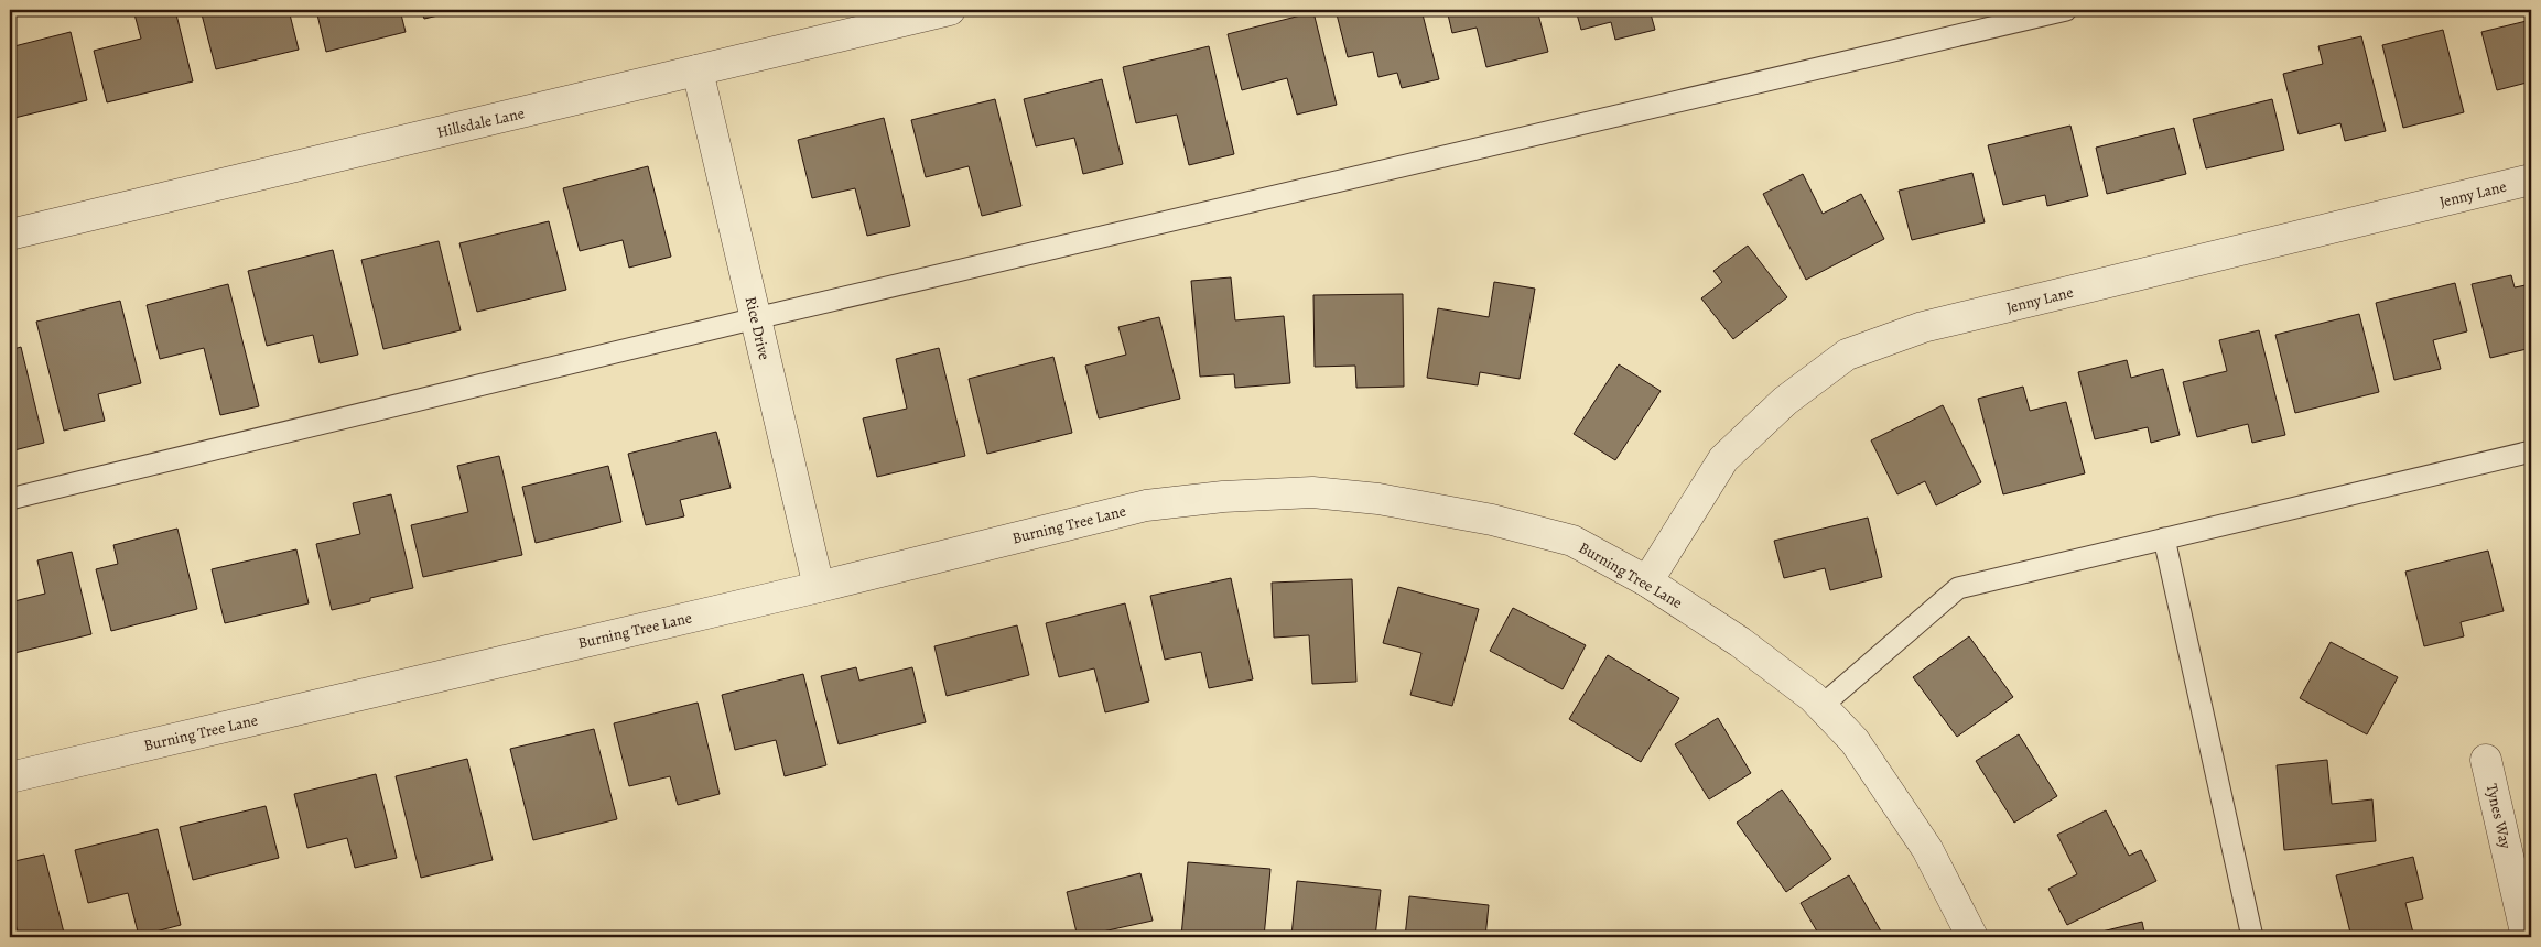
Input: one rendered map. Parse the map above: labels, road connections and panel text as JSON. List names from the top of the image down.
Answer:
{
  "streets": {
    "street": [
      "Hillsdale Lane",
      "Jenny Lane",
      "Rice Drive",
      "Burning Tree Lane",
      "Tynes Way"
    ]
  },
  "crossings": [
    ["Hillsdale Lane", "Rice Drive"],
    ["Jenny Lane", "Burning Tree Lane"],
    ["Rice Drive", "Burning Tree Lane"]
  ]
}
